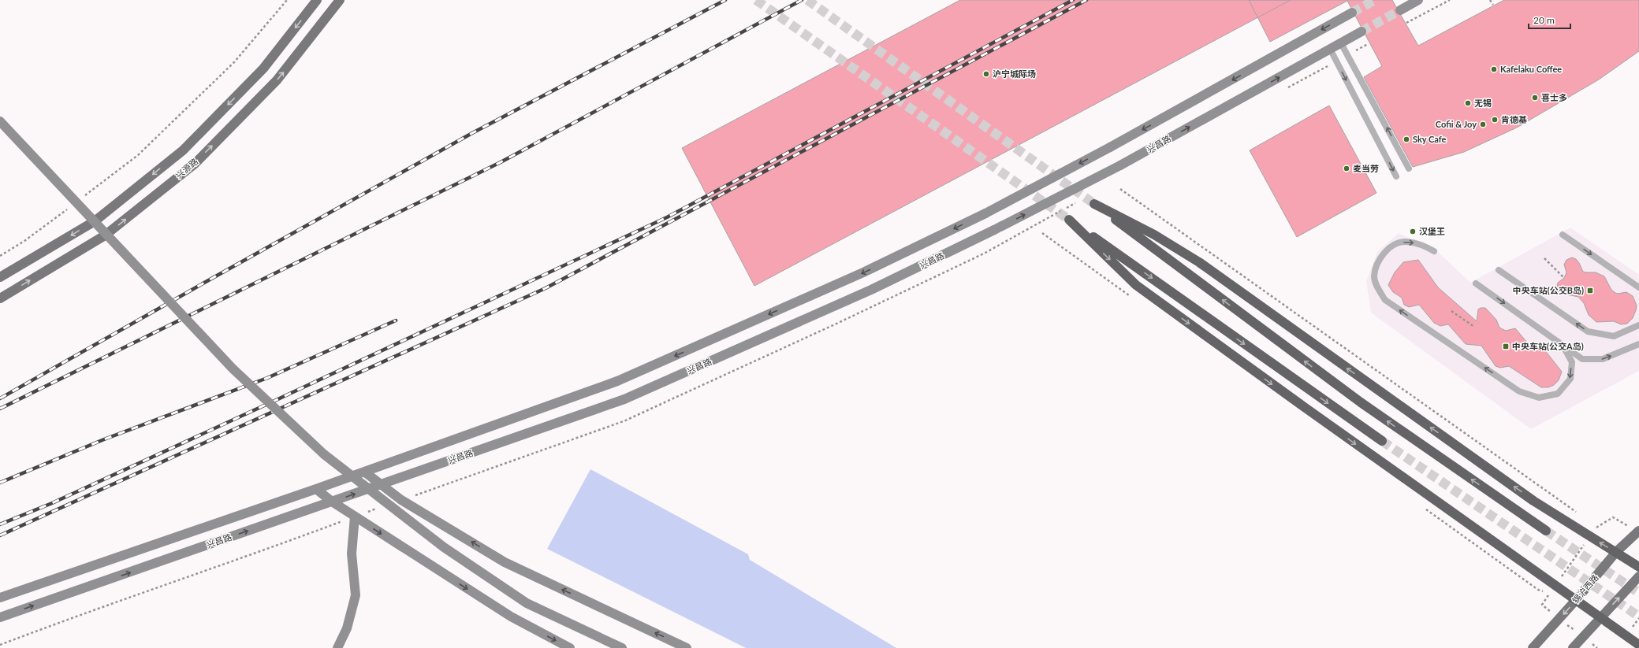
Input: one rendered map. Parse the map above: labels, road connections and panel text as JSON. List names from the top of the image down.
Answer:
{
  "streets": {
    "main road": ["兴昌路", "兴源路", "锡沪西路"]
  },
  "places": {
    "other": [
      "Kafelaku Coffee",
      "沪宁城际场",
      "喜士多",
      "无锡",
      "肯德基",
      "Cofii & Joy",
      "Sky Cafe",
      "麦当劳",
      "汉堡王"
    ],
    "transit": ["中央车站(公交B岛)", "中央车站(公交A岛)"]
  },
  "scale_bar": "20 m"
}
